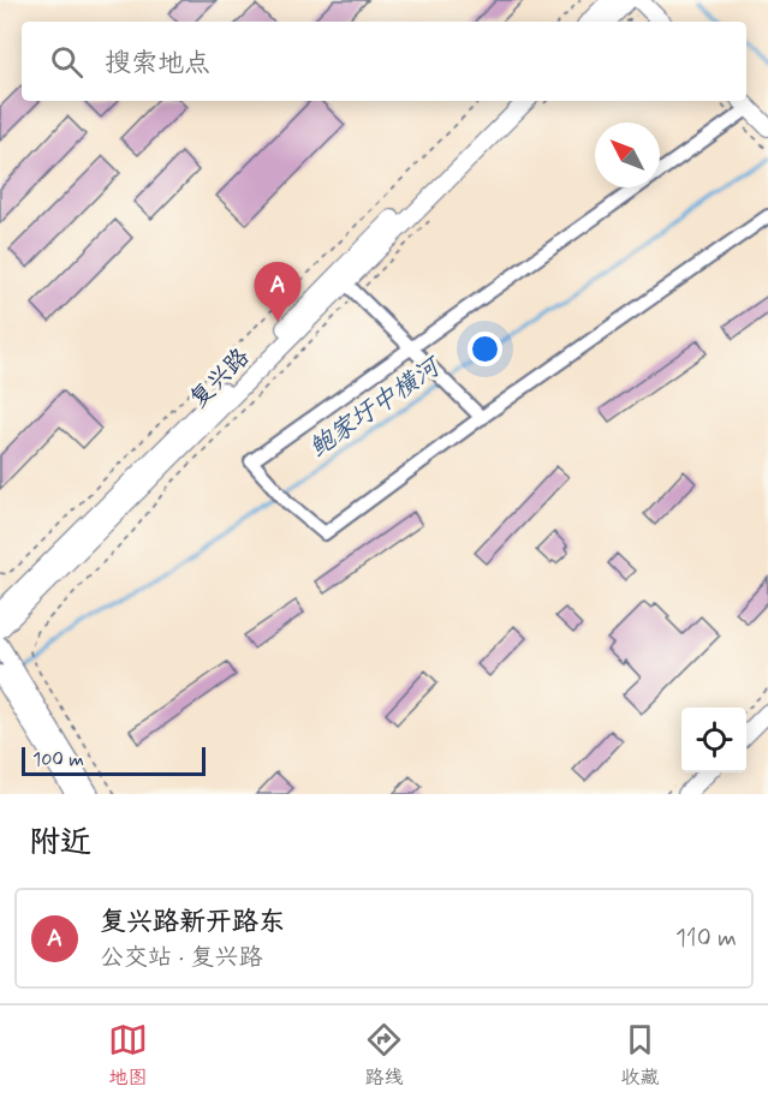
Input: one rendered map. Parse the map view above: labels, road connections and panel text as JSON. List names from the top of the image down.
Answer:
{
  "streets": {
    "street": ["复兴路"]
  },
  "water": ["鲍家圩中横河"],
  "scale_bar": "100 m",
  "north": "top left",
  "page": {
    "search": "搜索地点",
    "pins": "A",
    "scale": "100 m",
    "heading": "附近",
    "list": [
      {
        "mark": "A",
        "name": "复兴路新开路东",
        "note": "公交站 · 复兴路",
        "value": "110 m"
      }
    ],
    "nav": ["地图", "路线", "收藏"]
  }
}
